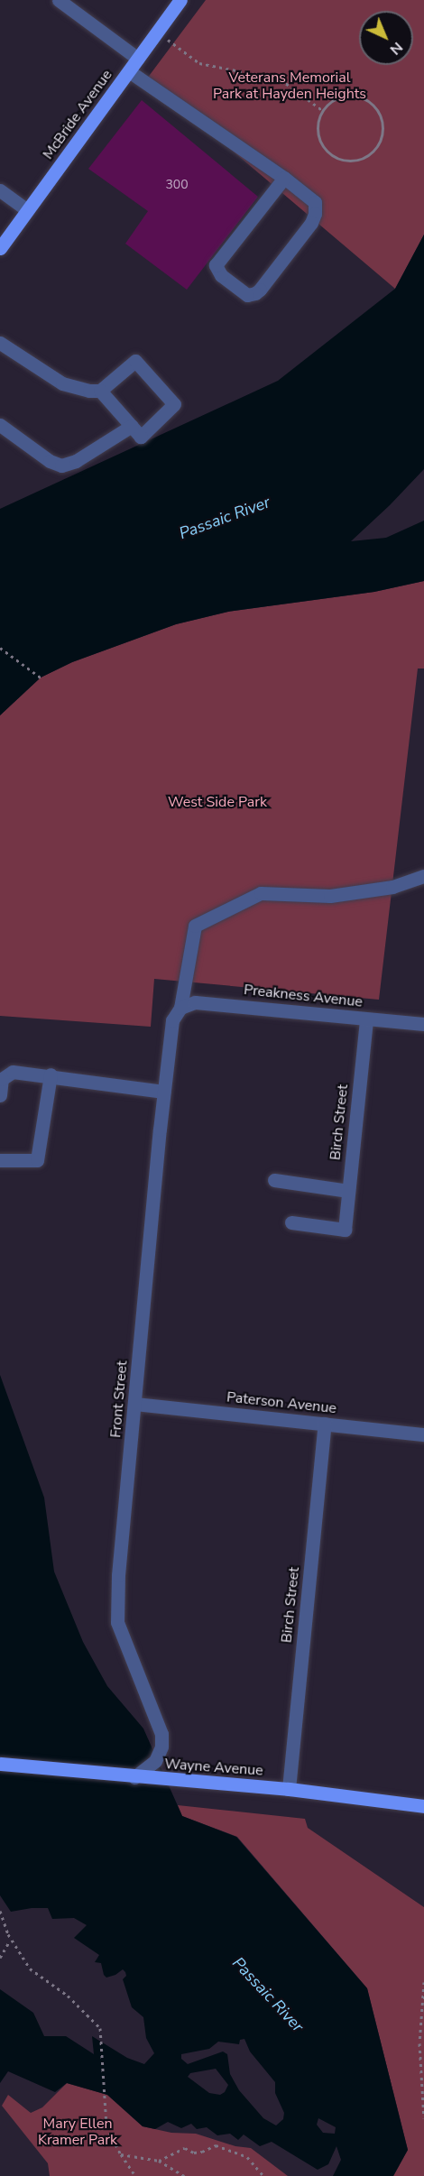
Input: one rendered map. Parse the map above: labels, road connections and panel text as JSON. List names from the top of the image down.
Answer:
{
  "streets": {
    "main road": ["McBride Avenue", "Wayne Avenue"],
    "street": [
      "Preakness Avenue",
      "Birch Street",
      "Front Street",
      "Paterson Avenue"
    ]
  },
  "crossings": [
    ["Preakness Avenue", "Birch Street"],
    ["Preakness Avenue", "Front Street"],
    ["Birch Street", "Paterson Avenue"],
    ["Birch Street", "Wayne Avenue"],
    ["Front Street", "Paterson Avenue"],
    ["Front Street", "Wayne Avenue"]
  ],
  "water": ["Passaic River"],
  "parks": ["Veterans Memorial Park at Hayden Heights", "West Side Park", "Mary Ellen Kramer Park"],
  "house_numbers": ["300"],
  "north": "bottom right"
}
